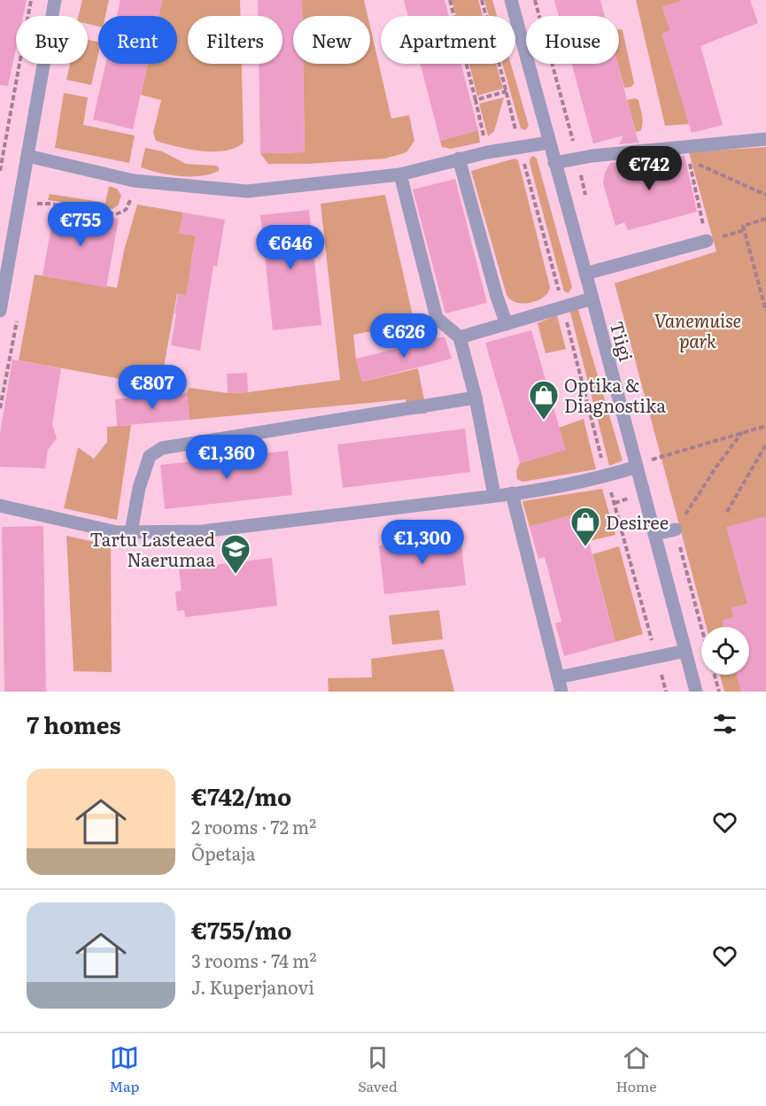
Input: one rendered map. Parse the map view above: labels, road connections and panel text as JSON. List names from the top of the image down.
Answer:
{
  "streets": {
    "street": ["Tiigi"]
  },
  "parks": ["Vanemuise park"],
  "places": {
    "shop": ["Optika & Diagnostika", "Desiree"],
    "school or university": ["Tartu Lasteaed Naerumaa"]
  },
  "page": {
    "chip": [
      "Buy",
      "Rent",
      "Filters",
      "New",
      "Apartment",
      "House"
    ],
    "price": [
      "€742",
      "€755",
      "€646",
      "€626",
      "€807",
      "€1,360",
      "€1,300"
    ],
    "heading": "7 homes",
    "list": [
      {
        "name": "€742/mo",
        "note": "2 rooms · 72 m² · Õpetaja"
      },
      {
        "name": "€755/mo",
        "note": "3 rooms · 74 m² · J. Kuperjanovi"
      }
    ],
    "tabs": ["Map", "Saved", "Home"]
  }
}
